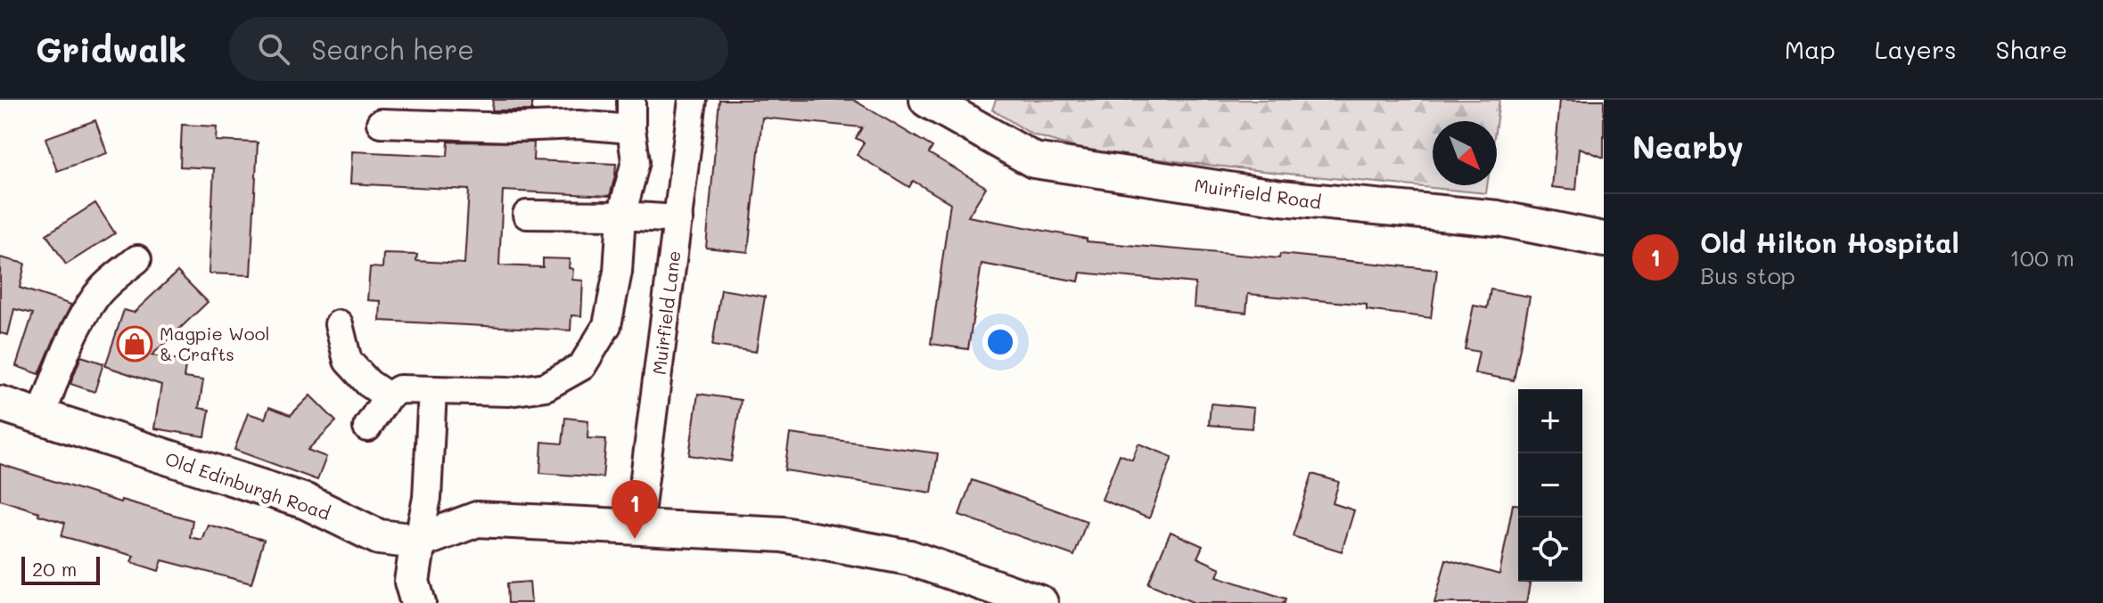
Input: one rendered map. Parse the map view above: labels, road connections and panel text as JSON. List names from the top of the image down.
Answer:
{
  "streets": {
    "street": ["Muirfield Road", "Muirfield Lane", "Old Edinburgh Road"]
  },
  "crossings": [
    ["Muirfield Lane", "Old Edinburgh Road"]
  ],
  "places": {
    "shop": ["Magpie Wool & Crafts"]
  },
  "scale_bar": "20 m",
  "north": "bottom right",
  "page": {
    "header": "Gridwalk",
    "search": "Search here",
    "nav": ["Map", "Layers", "Share"],
    "heading": "Nearby",
    "list": [
      {
        "mark": "1",
        "name": "Old Hilton Hospital",
        "note": "Bus stop",
        "value": "100 m"
      }
    ],
    "map_buttons": ["+", "−"],
    "pins": "1",
    "scale": "20 m"
  }
}
